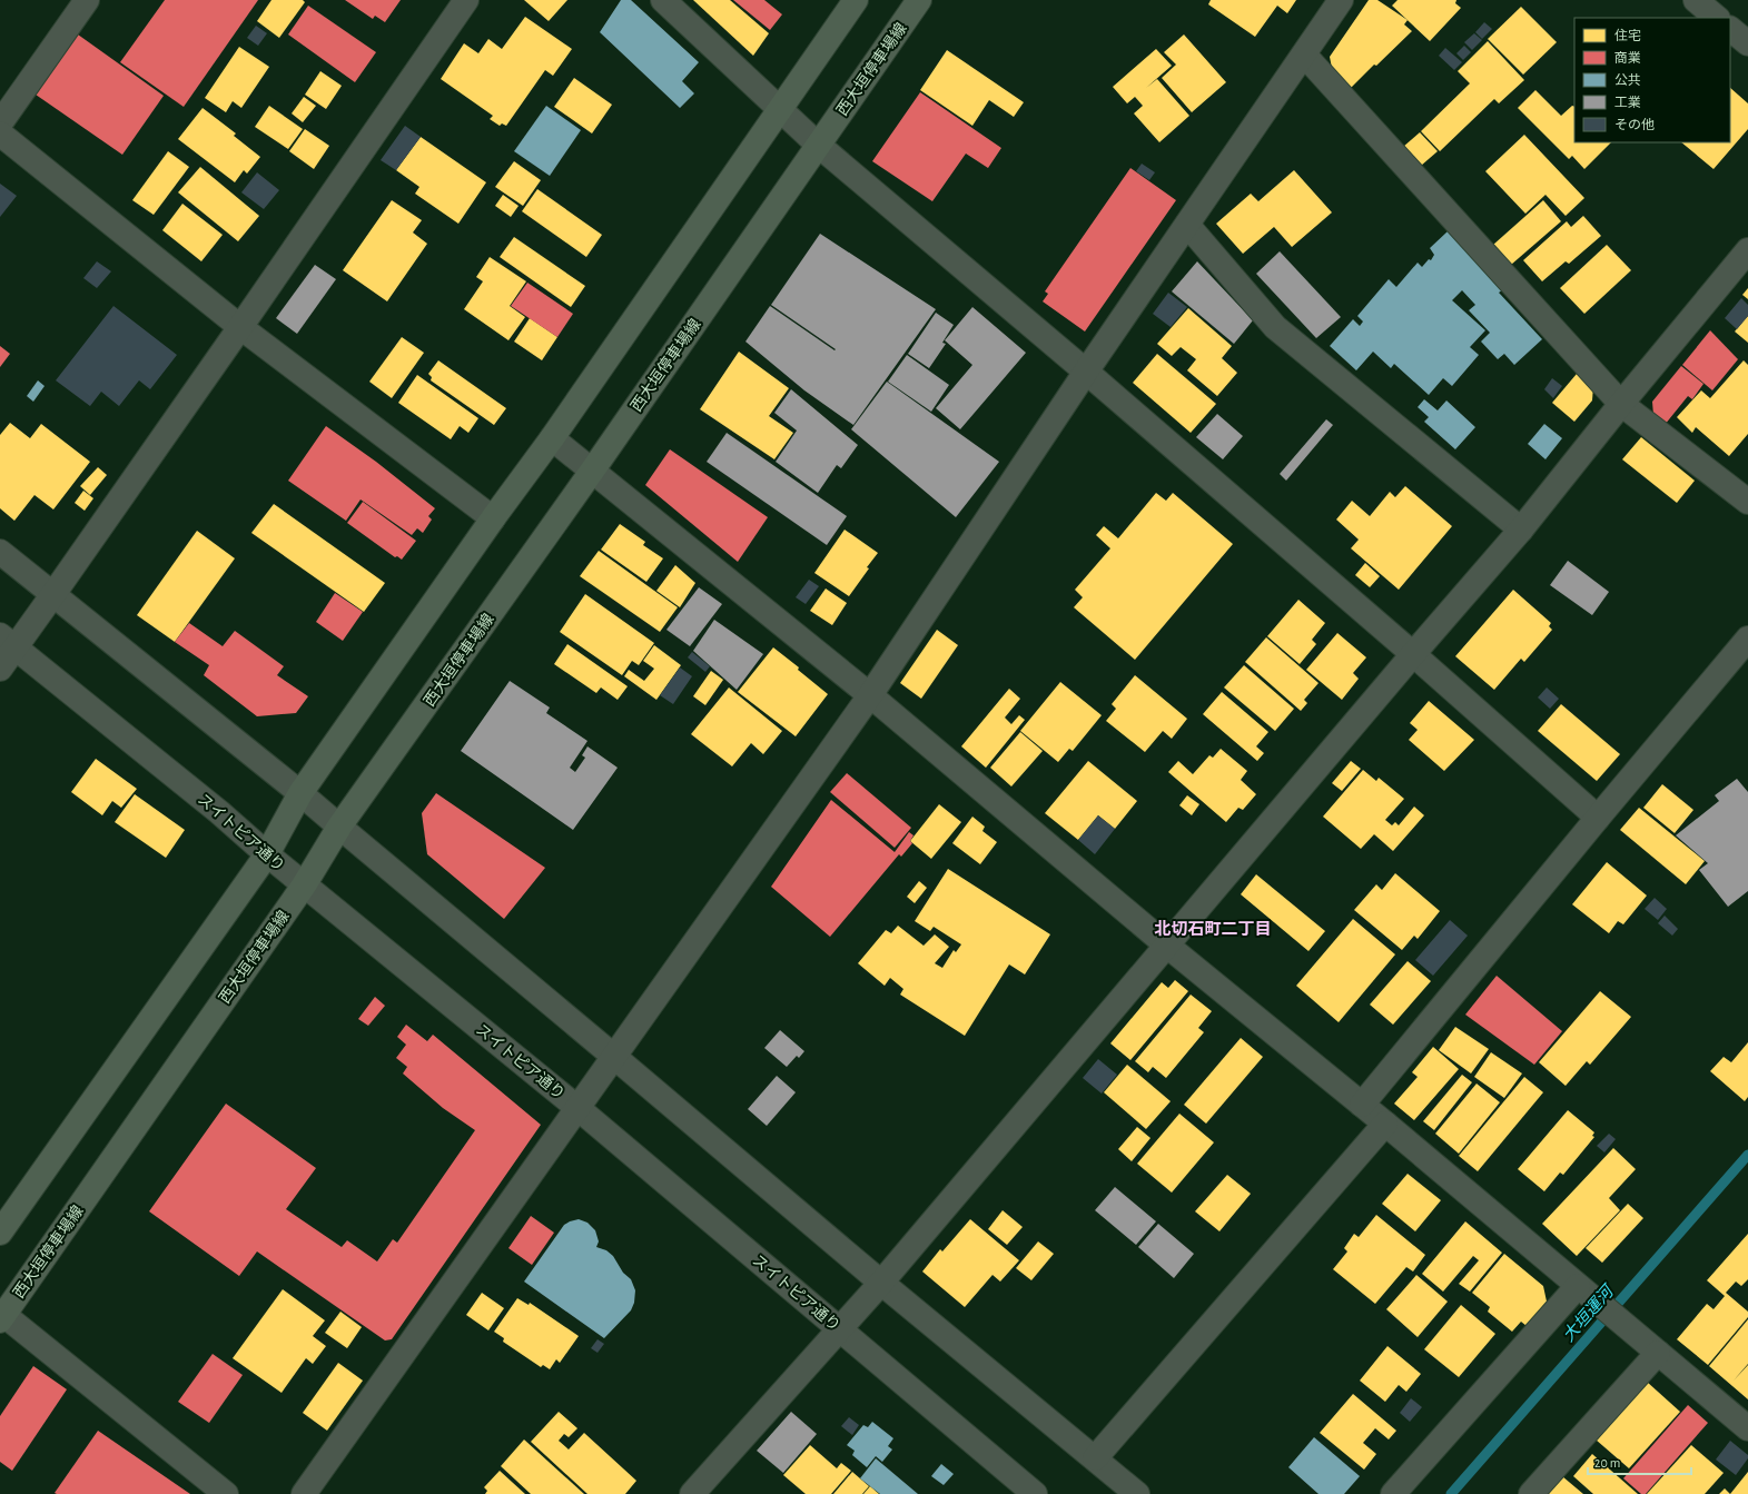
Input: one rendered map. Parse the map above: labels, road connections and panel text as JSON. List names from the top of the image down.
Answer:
{
  "streets": {
    "main road": ["西大垣停車場線"],
    "street": ["スイトピア通り"]
  },
  "crossings": [
    ["西大垣停車場線", "スイトピア通り"]
  ],
  "districts": ["北切石町二丁目"],
  "water": ["大垣運河"],
  "legend": [
    "住宅",
    "商業",
    "公共",
    "工業",
    "その他"
  ],
  "scale_bar": "20 m"
}
